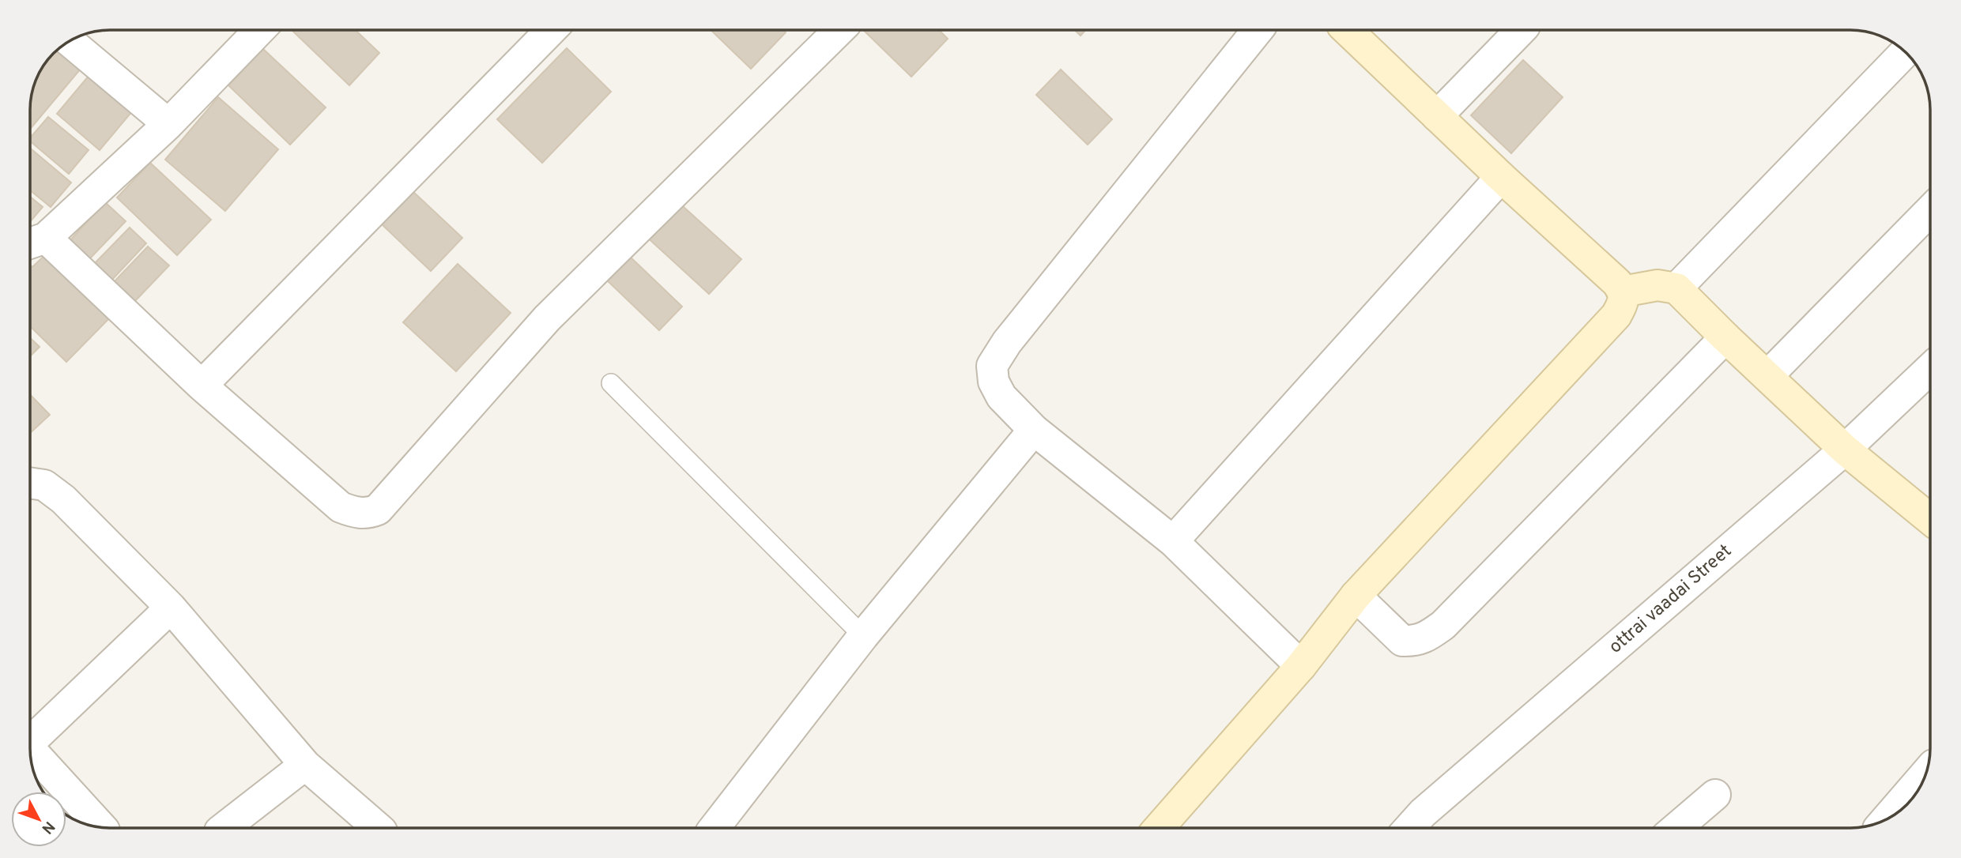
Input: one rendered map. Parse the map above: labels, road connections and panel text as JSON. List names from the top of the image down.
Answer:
{
  "streets": {
    "street": ["ottrai vaadai Street"]
  },
  "north": "bottom right"
}
